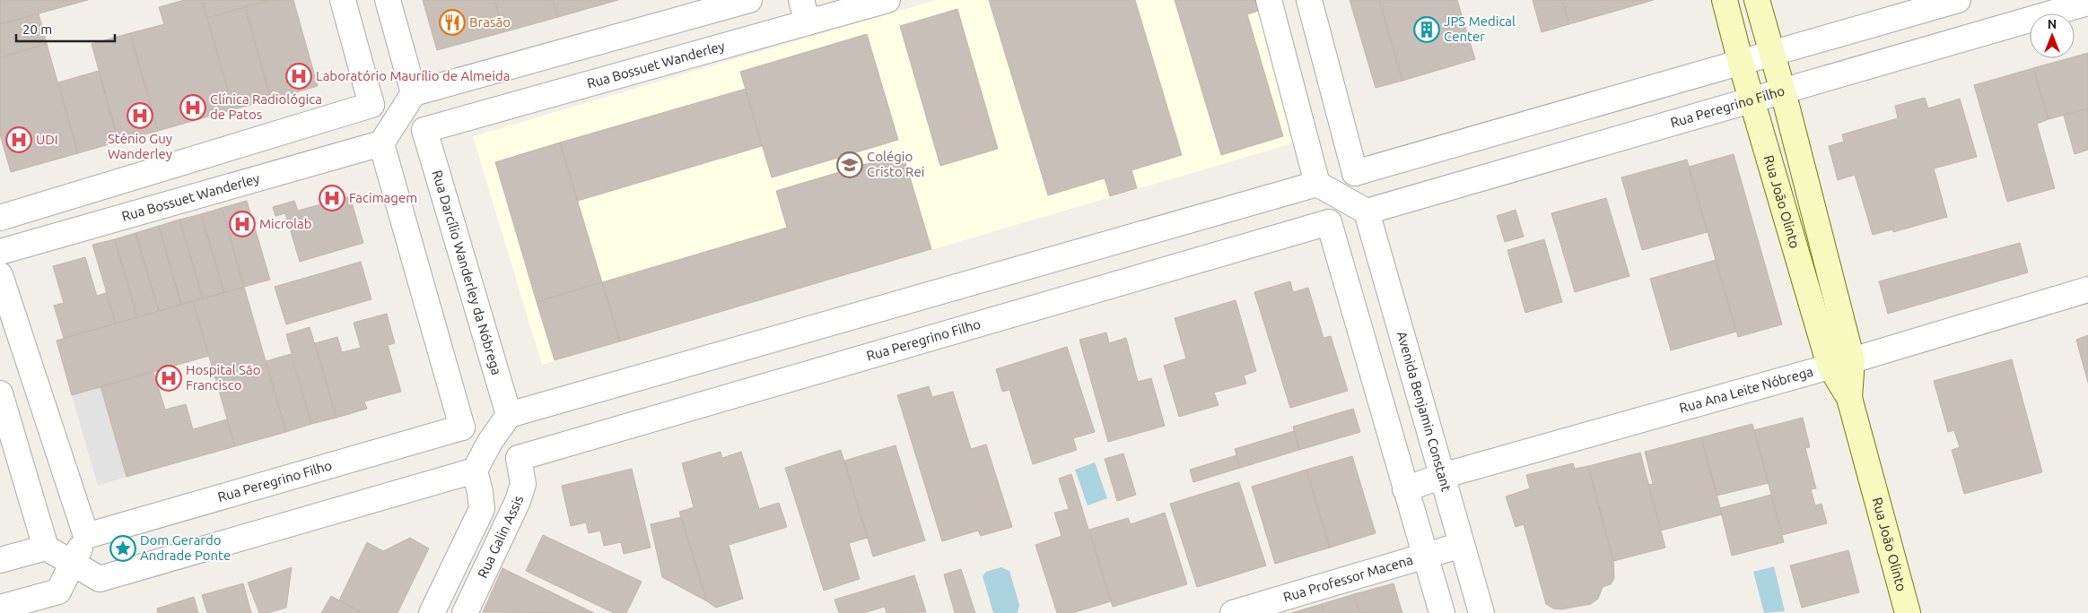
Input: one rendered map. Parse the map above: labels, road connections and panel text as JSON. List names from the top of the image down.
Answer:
{
  "streets": {
    "street": [
      "Rua Bossuet Wanderley",
      "Rua Peregrino Filho",
      "Rua João Olinto",
      "Rua Darcílio Wanderley da Nóbrega",
      "Rua Ana Leite Nóbrega",
      "Avenida Benjamin Constant",
      "Rua Galin Assis",
      "Rua Professor Macena"
    ]
  },
  "crossings": [
    ["Rua Bossuet Wanderley", "Rua Darcílio Wanderley da Nóbrega"],
    ["Rua Peregrino Filho", "Rua João Olinto"],
    ["Rua Peregrino Filho", "Avenida Benjamin Constant"],
    ["Rua Peregrino Filho", "Rua Galin Assis"],
    ["Rua João Olinto", "Rua Ana Leite Nóbrega"],
    ["Rua Ana Leite Nóbrega", "Avenida Benjamin Constant"],
    ["Avenida Benjamin Constant", "Rua Professor Macena"]
  ],
  "places": {
    "restaurant": ["Brasão"],
    "building": ["JPS Medical Center"],
    "hospital": [
      "Laboratório Maurílio de Almeida",
      "Clínica Radiológica de Patos",
      "Stênio Guy Wanderley",
      "UDI",
      "Facimagem",
      "Microlab",
      "Hospital São Francisco"
    ],
    "school or university": ["Colégio Cristo Rei"],
    "place": ["Dom Gerardo Andrade Ponte"]
  },
  "scale_bar": "20 m",
  "north": "top"
}
